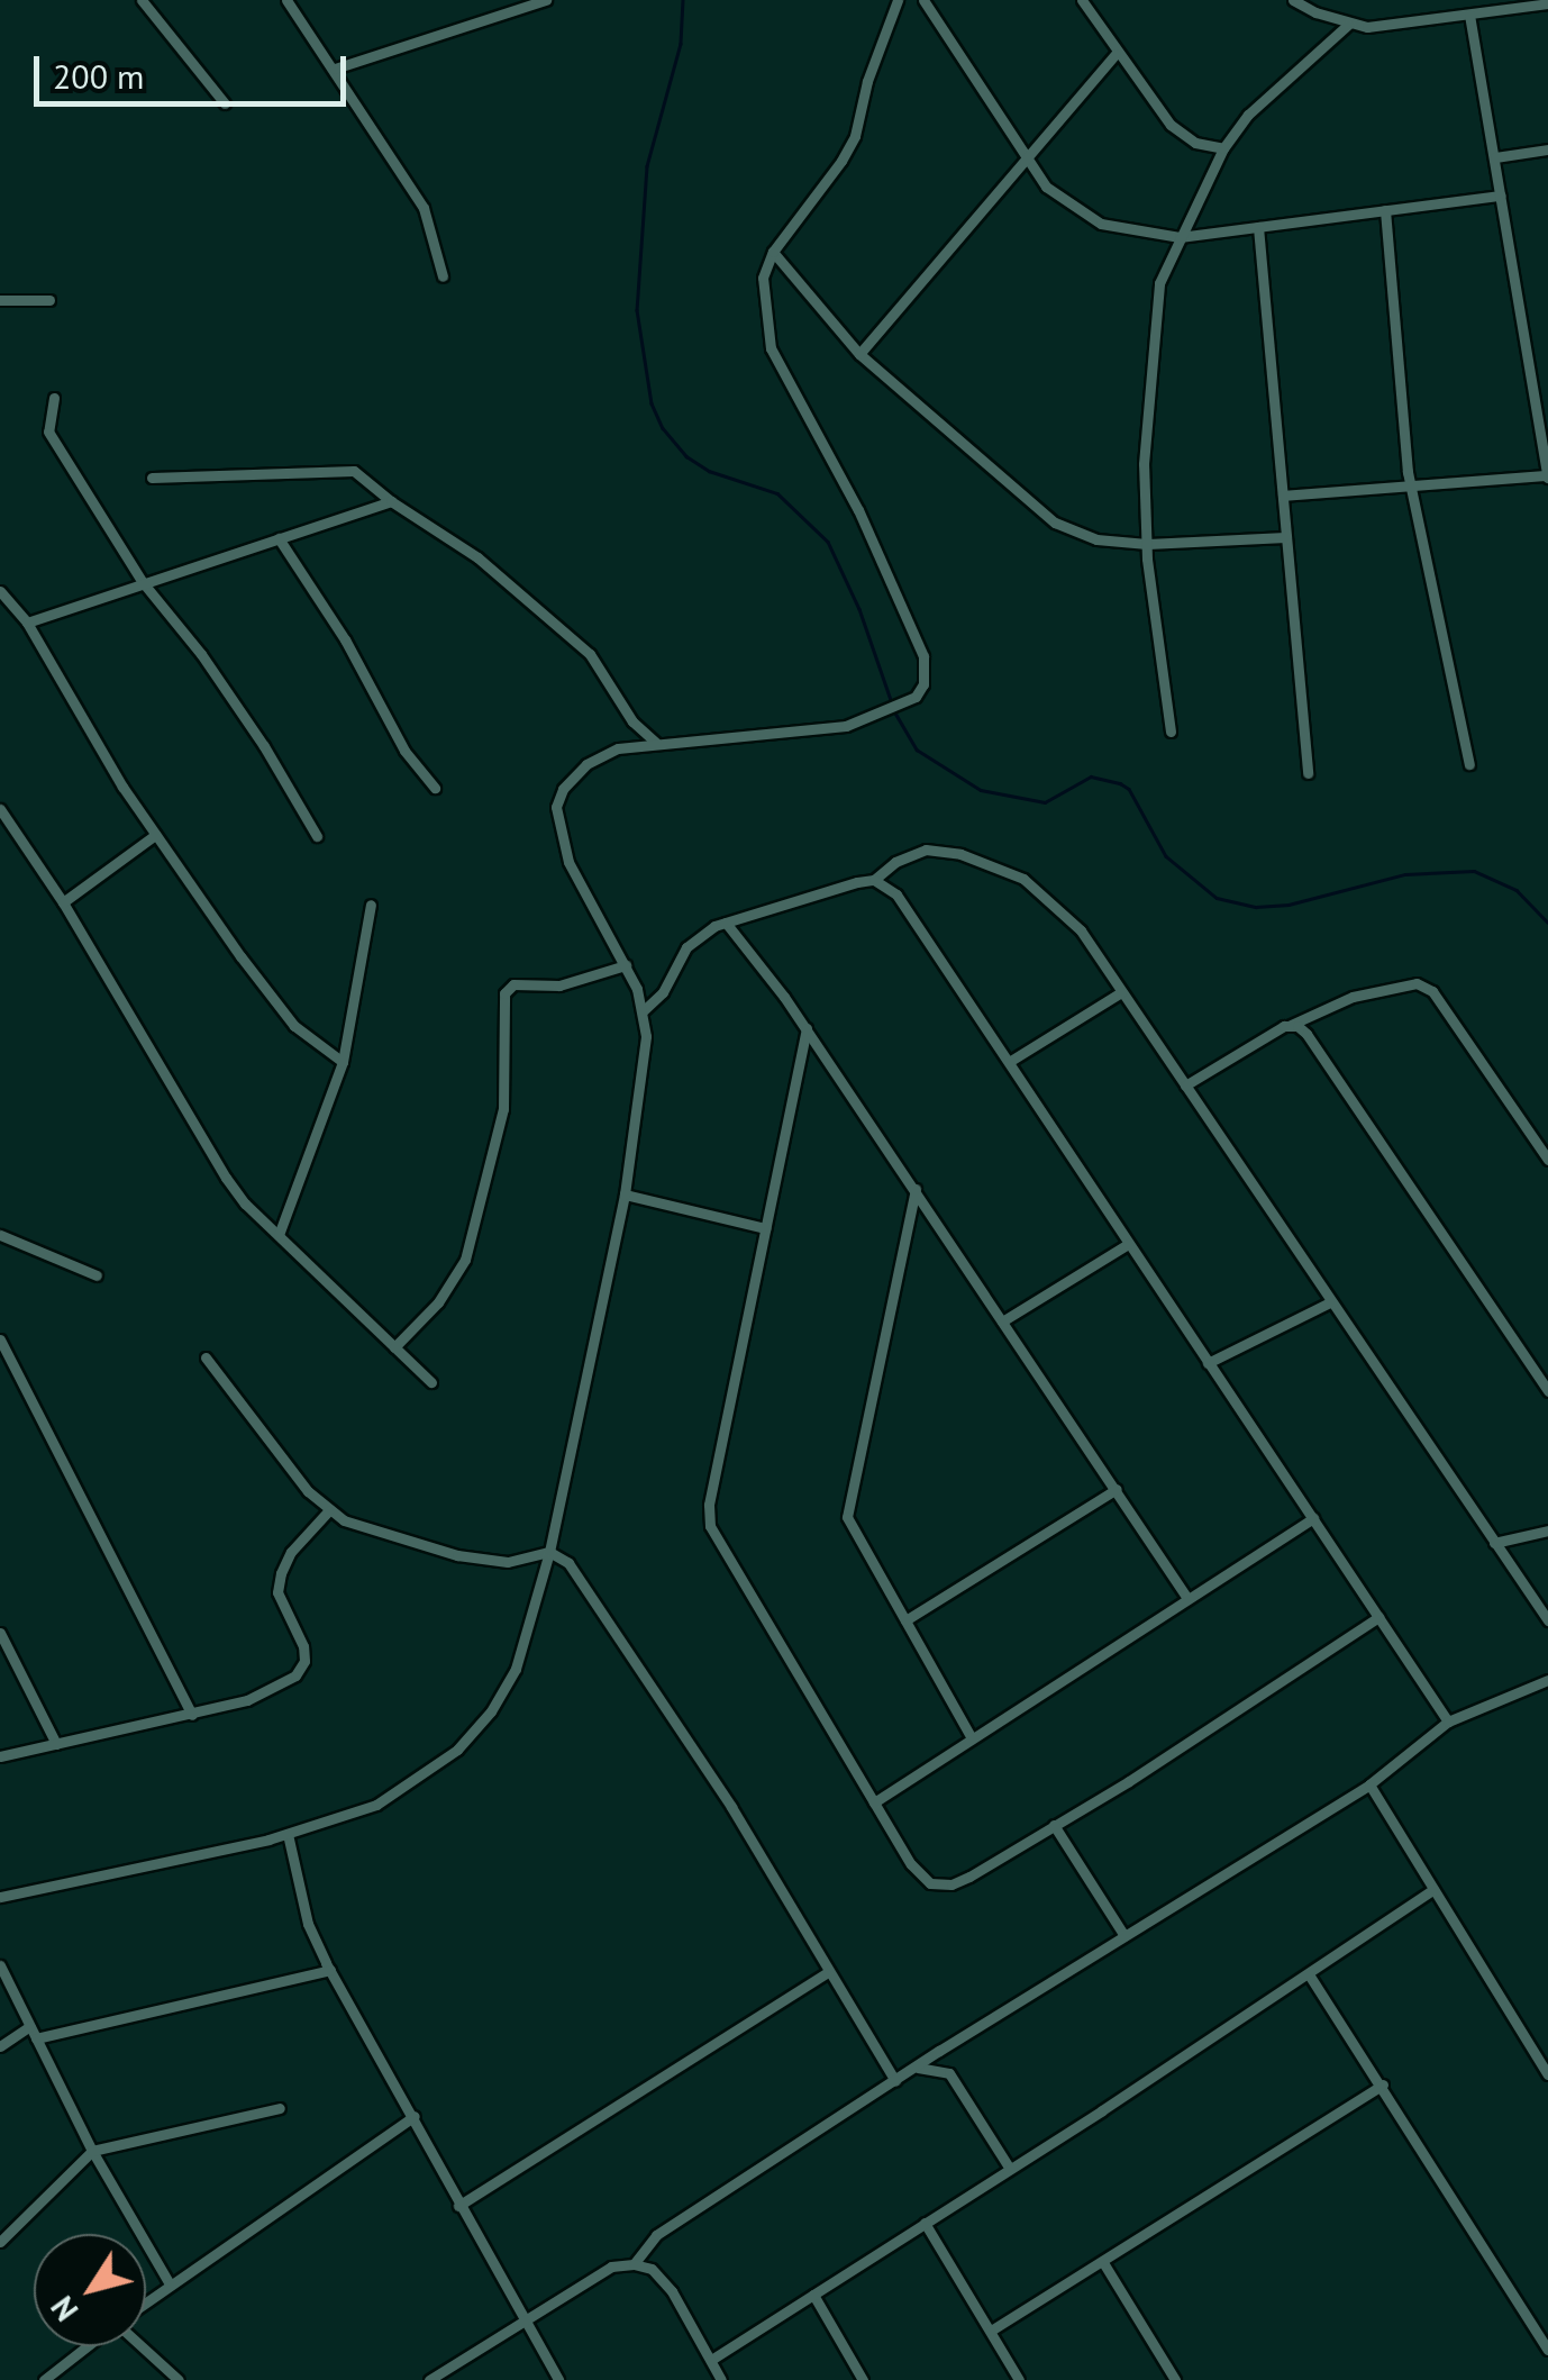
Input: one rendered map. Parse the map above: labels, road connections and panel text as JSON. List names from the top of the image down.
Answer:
{
  "scale_bar": "200 m",
  "north": "bottom left"
}
